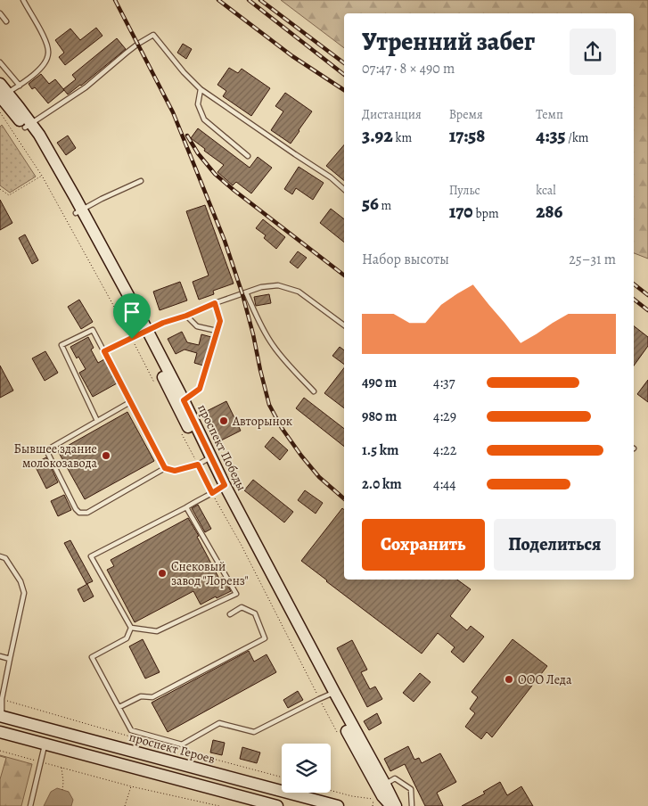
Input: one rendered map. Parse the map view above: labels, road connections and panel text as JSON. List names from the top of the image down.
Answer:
{
  "streets": {
    "main road": ["проспект Победы", "проспект Героев"]
  },
  "places": [
    "Авторынок",
    "Бывшее здание молокозавода",
    "Снековый завод \"Лоренз\"",
    "ООО Леда"
  ],
  "page": {
    "heading": ["Утренний забег", "07:47 · 8 × 490 m"],
    "stats": [
      ["Дистанция", "3.92 km"],
      ["Время", "17:58"],
      ["Темп", "4:35 /km"],
      ["56 m"],
      ["Пульс", "170 bpm"],
      ["kcal", "286"]
    ],
    "chart": ["Набор высоты", "25–31 m"],
    "list": [
      {
        "name": "490 m",
        "note": "4:37"
      },
      {
        "name": "980 m",
        "note": "4:29"
      },
      {
        "name": "1.5 km",
        "note": "4:22"
      },
      {
        "name": "2.0 km",
        "note": "4:44"
      }
    ],
    "buttons": ["Сохранить", "Поделиться"]
  }
}
